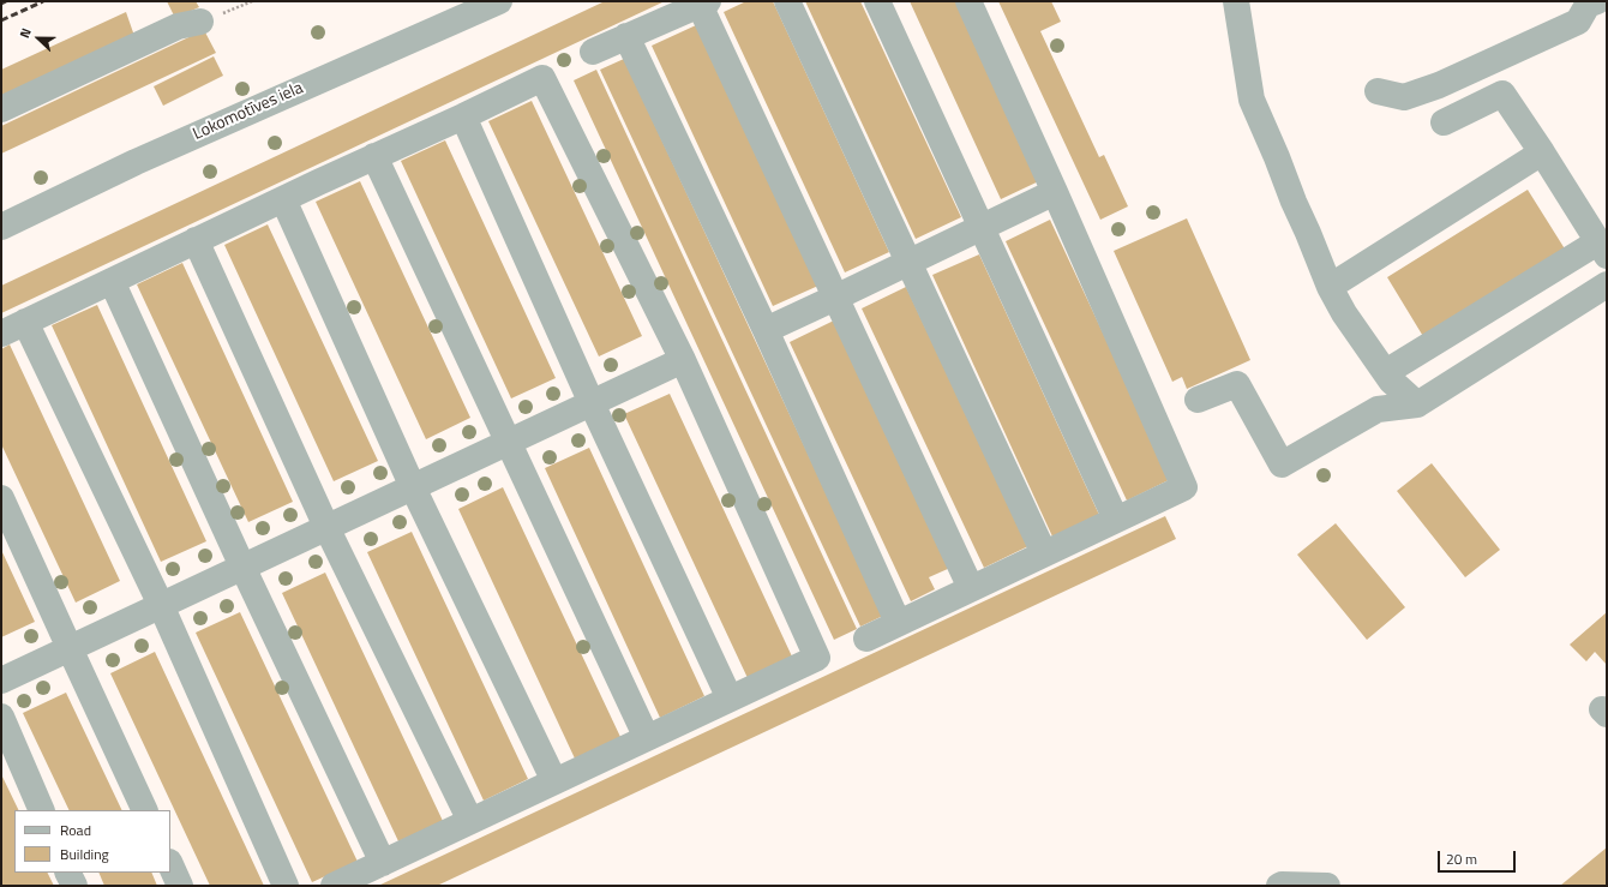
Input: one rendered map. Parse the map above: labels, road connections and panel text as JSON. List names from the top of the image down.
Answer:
{
  "streets": {
    "street": ["Lokomotīves iela"]
  },
  "legend": ["Road", "Building"],
  "scale_bar": "20 m",
  "north": "left"
}
